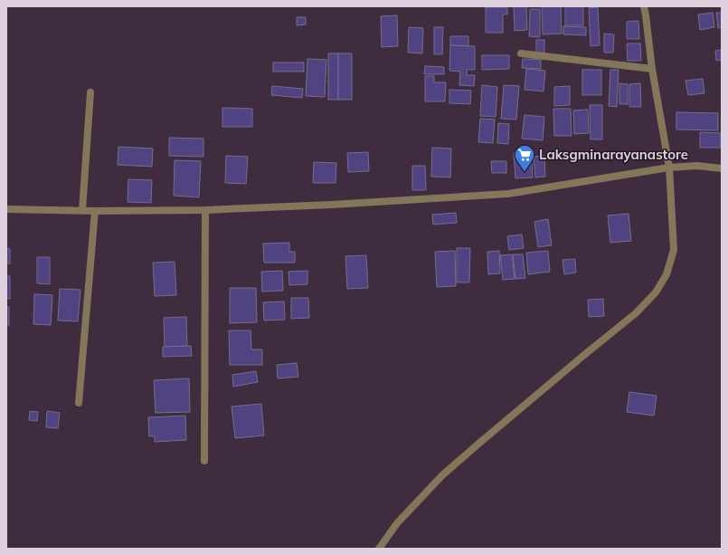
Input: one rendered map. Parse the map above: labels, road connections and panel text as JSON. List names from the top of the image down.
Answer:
{
  "places": {
    "supermarket": ["Laksgminarayanastore"]
  }
}
